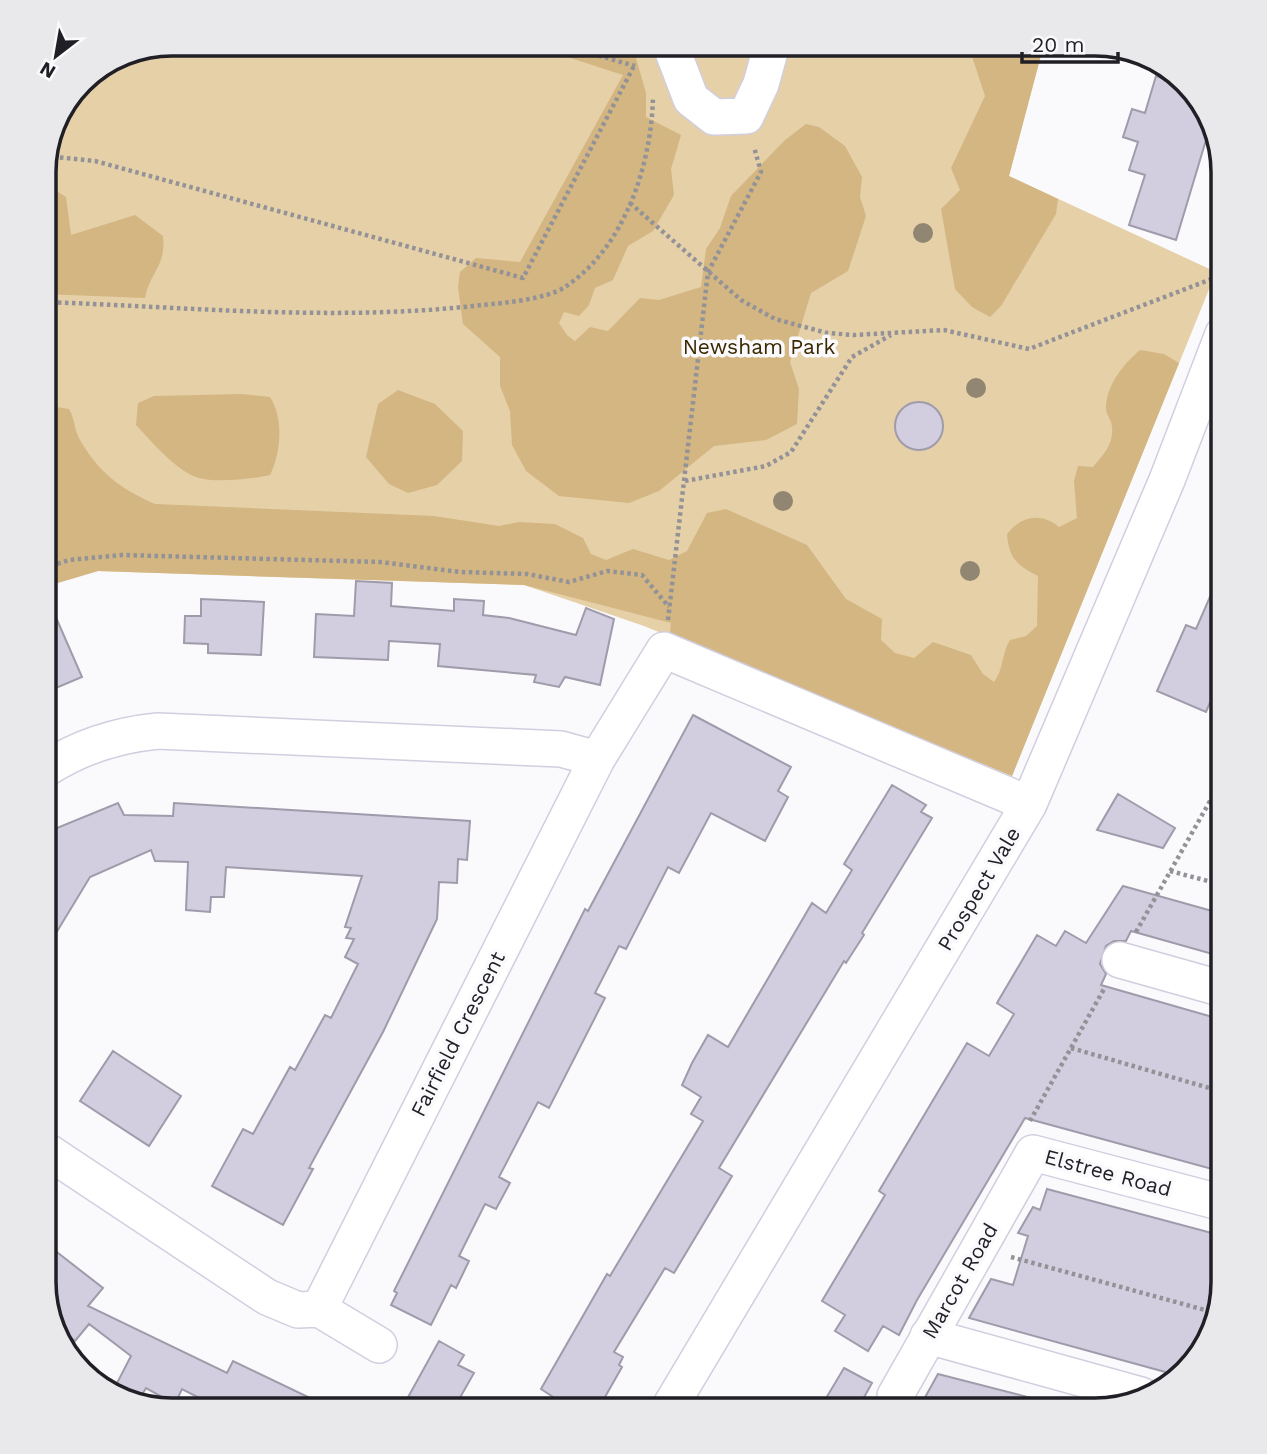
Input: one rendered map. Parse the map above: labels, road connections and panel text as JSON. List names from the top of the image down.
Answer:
{
  "streets": {
    "street": [
      "Prospect Vale",
      "Fairfield Crescent",
      "Elstree Road",
      "Marcot Road"
    ]
  },
  "crossings": [
    ["Elstree Road", "Marcot Road"]
  ],
  "parks": ["Newsham Park"],
  "scale_bar": "20 m",
  "north": "bottom left"
}
